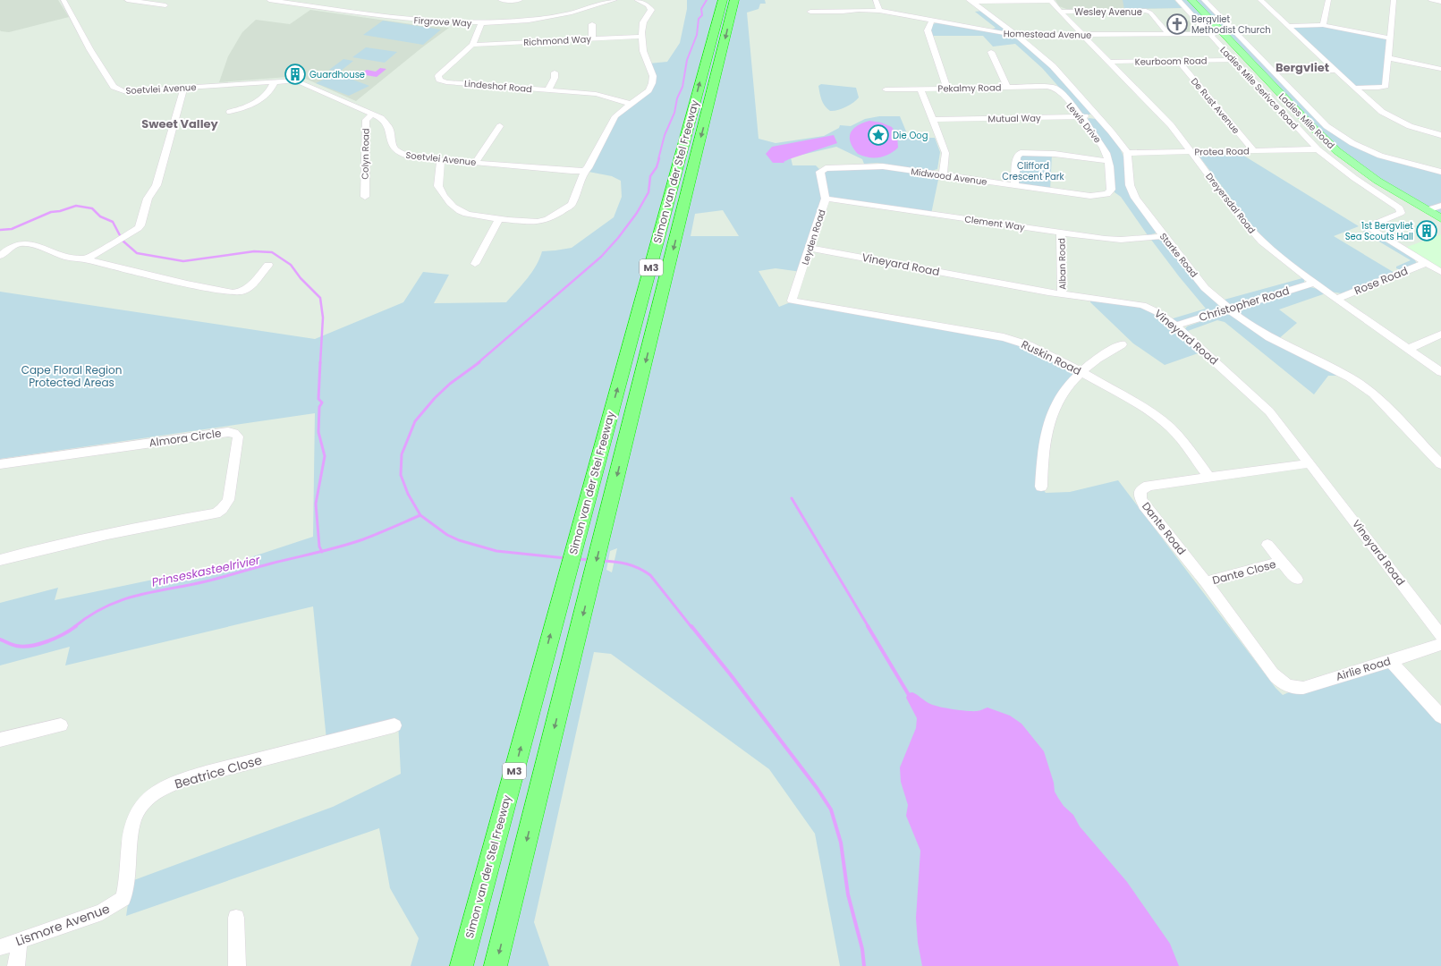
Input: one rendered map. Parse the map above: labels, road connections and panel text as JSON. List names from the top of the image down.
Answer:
{
  "streets": {
    "highway": ["Simon van der Stel Freeway", "M3"],
    "main road": ["Ladies Mile Road"],
    "street": [
      "Wesley Avenue",
      "Firgrove Way",
      "Homestead Avenue",
      "Richmond Way",
      "Keurboom Road",
      "Lindeshof Road",
      "Pekalmy Road",
      "Ladies Mile Serivce Road",
      "Soetvlei Avenue",
      "De Rust Avenue",
      "Mutual Way",
      "Lewis Drive",
      "Protea Road",
      "Colyn Road",
      "Midwood Avenue",
      "Dreyersdal Road",
      "Clement Way",
      "Leyden Road",
      "Starke Road",
      "Alban Road",
      "Vineyard Road",
      "Rose Road",
      "Christopher Road",
      "Ruskin Road",
      "Almora Circle",
      "Dante Road",
      "Dante Close",
      "Airlie Road",
      "Beatrice Close",
      "Lismore Avenue"
    ]
  },
  "crossings": [
    ["Wesley Avenue", "Homestead Avenue"],
    ["Wesley Avenue", "Dreyersdal Road"],
    ["Firgrove Way", "Lindeshof Road"],
    ["Homestead Avenue", "Ladies Mile Serivce Road"],
    ["Homestead Avenue", "Ladies Mile Road"],
    ["Homestead Avenue", "Dreyersdal Road"],
    ["Richmond Way", "Lindeshof Road"],
    ["Keurboom Road", "Ladies Mile Serivce Road"],
    ["Keurboom Road", "De Rust Avenue"],
    ["Keurboom Road", "Dreyersdal Road"],
    ["Pekalmy Road", "Lewis Drive"],
    ["Ladies Mile Serivce Road", "Protea Road"],
    ["Ladies Mile Serivce Road", "Rose Road"],
    ["Soetvlei Avenue", "Colyn Road"],
    ["De Rust Avenue", "Protea Road"],
    ["Mutual Way", "Lewis Drive"],
    ["Lewis Drive", "Midwood Avenue"],
    ["Protea Road", "Dreyersdal Road"],
    ["Protea Road", "Starke Road"],
    ["Midwood Avenue", "Leyden Road"],
    ["Dreyersdal Road", "Rose Road"],
    ["Dreyersdal Road", "Christopher Road"],
    ["Clement Way", "Leyden Road"],
    ["Clement Way", "Starke Road"],
    ["Clement Way", "Alban Road"],
    ["Leyden Road", "Vineyard Road"],
    ["Leyden Road", "Ruskin Road"],
    ["Starke Road", "Christopher Road"],
    ["Alban Road", "Vineyard Road"],
    ["Vineyard Road", "Christopher Road"],
    ["Vineyard Road", "Dante Road"],
    ["Ruskin Road", "Dante Road"],
    ["Dante Road", "Dante Close"],
    ["Dante Road", "Airlie Road"],
    ["Beatrice Close", "Lismore Avenue"]
  ],
  "districts": ["Bergvliet", "Sweet Valley"],
  "water": ["Prinseskasteelrivier"],
  "parks": ["Clifford Crescent Park", "Cape Floral Region Protected Areas"],
  "places": {
    "church": ["Bergvliet Methodist Church"],
    "building": ["Guardhouse", "1st Bergvliet Sea Scouts Hall"],
    "place": ["Die Oog"]
  }
}
